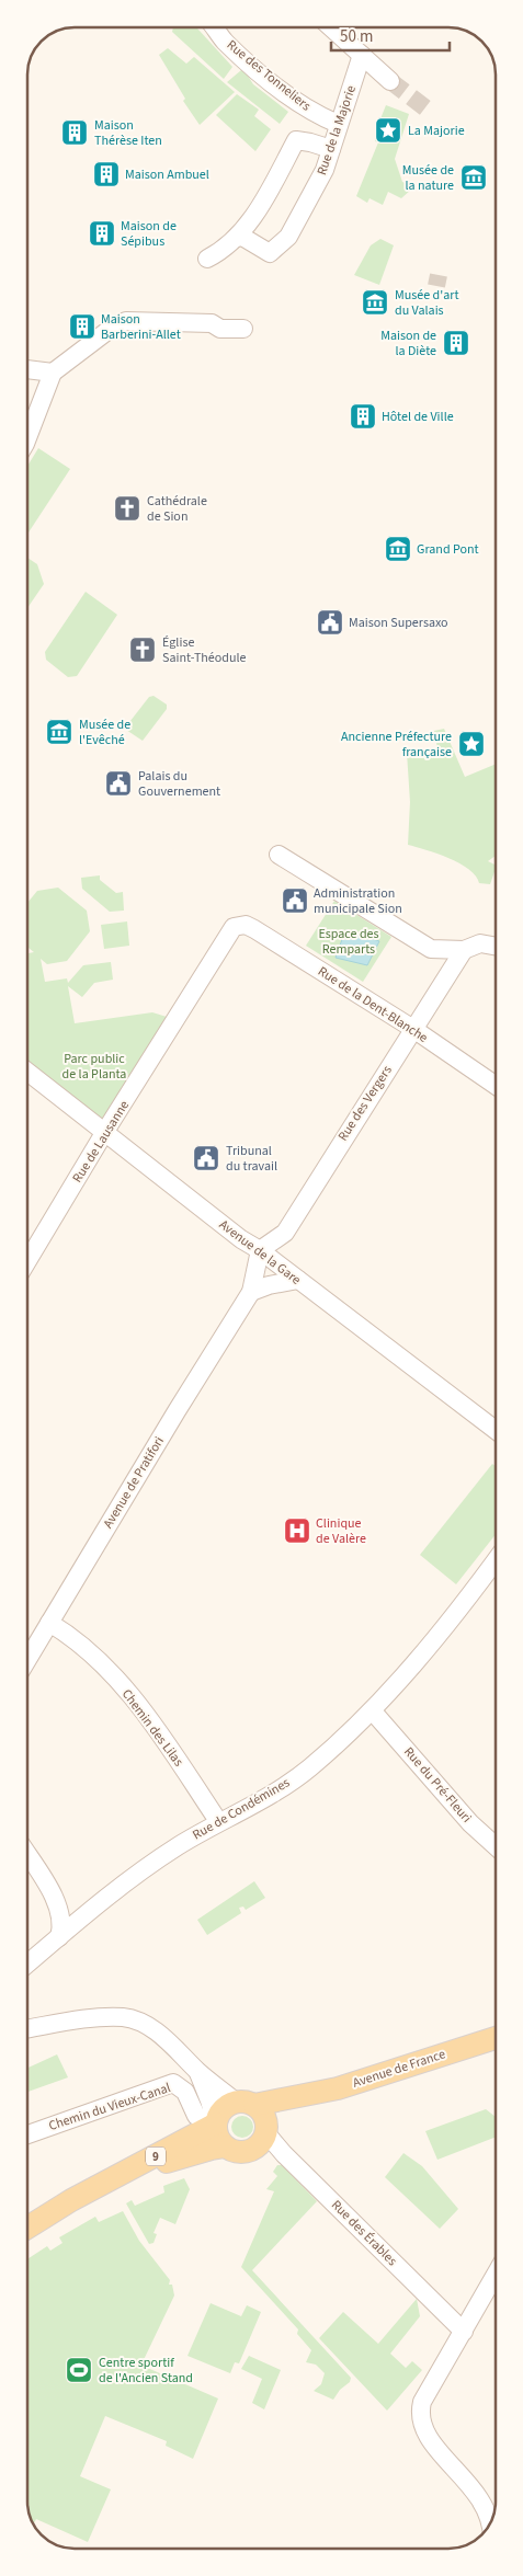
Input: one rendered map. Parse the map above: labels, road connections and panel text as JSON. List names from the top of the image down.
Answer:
{
  "streets": {
    "main road": ["Avenue de France", "9"],
    "street": [
      "Rue des Tonneliers",
      "Rue de la Majorie",
      "Rue de la Dent-Blanche",
      "Rue des Vergers",
      "Rue de Lausanne",
      "Avenue de la Gare",
      "Avenue de Pratifori",
      "Chemin des Lilas",
      "Rue du Pré-Fleuri",
      "Rue de Condémines",
      "Chemin du Vieux-Canal",
      "Rue des Érables"
    ]
  },
  "crossings": [
    ["Rue des Tonneliers", "Rue de la Majorie"],
    ["Rue de la Dent-Blanche", "Rue des Vergers"],
    ["Rue de la Dent-Blanche", "Rue de Lausanne"],
    ["Rue des Vergers", "Avenue de la Gare"],
    ["Rue des Vergers", "Avenue de Pratifori"],
    ["Rue de Lausanne", "Avenue de la Gare"],
    ["Avenue de la Gare", "Avenue de Pratifori"],
    ["Avenue de Pratifori", "Chemin des Lilas"],
    ["Chemin des Lilas", "Rue de Condémines"],
    ["Rue du Pré-Fleuri", "Rue de Condémines"],
    ["Avenue de France", "Chemin du Vieux-Canal"],
    ["Avenue de France", "9"],
    ["Avenue de France", "Rue des Érables"],
    ["Chemin du Vieux-Canal", "9"],
    ["Chemin du Vieux-Canal", "Rue des Érables"],
    ["9", "Rue des Érables"]
  ],
  "parks": ["Espace des Remparts", "Parc public de la Planta"],
  "places": {
    "place": ["La Majorie", "Ancienne Préfecture française"],
    "building": [
      "Maison Thérèse Iten",
      "Maison Ambuel",
      "Maison de Sépibus",
      "Maison Barberini-Allet",
      "Maison de la Diète",
      "Hôtel de Ville"
    ],
    "museum": [
      "Musée de la nature",
      "Musée d'art du Valais",
      "Grand Pont",
      "Musée de l'Evêché"
    ],
    "church": ["Cathédrale de Sion", "Église Saint-Théodule"],
    "public building": [
      "Maison Supersaxo",
      "Palais du Gouvernement",
      "Administration municipale Sion",
      "Tribunal du travail"
    ],
    "hospital": ["Clinique de Valère"],
    "sports": ["Centre sportif de l'Ancien Stand"]
  },
  "scale_bar": "50 m"
}
